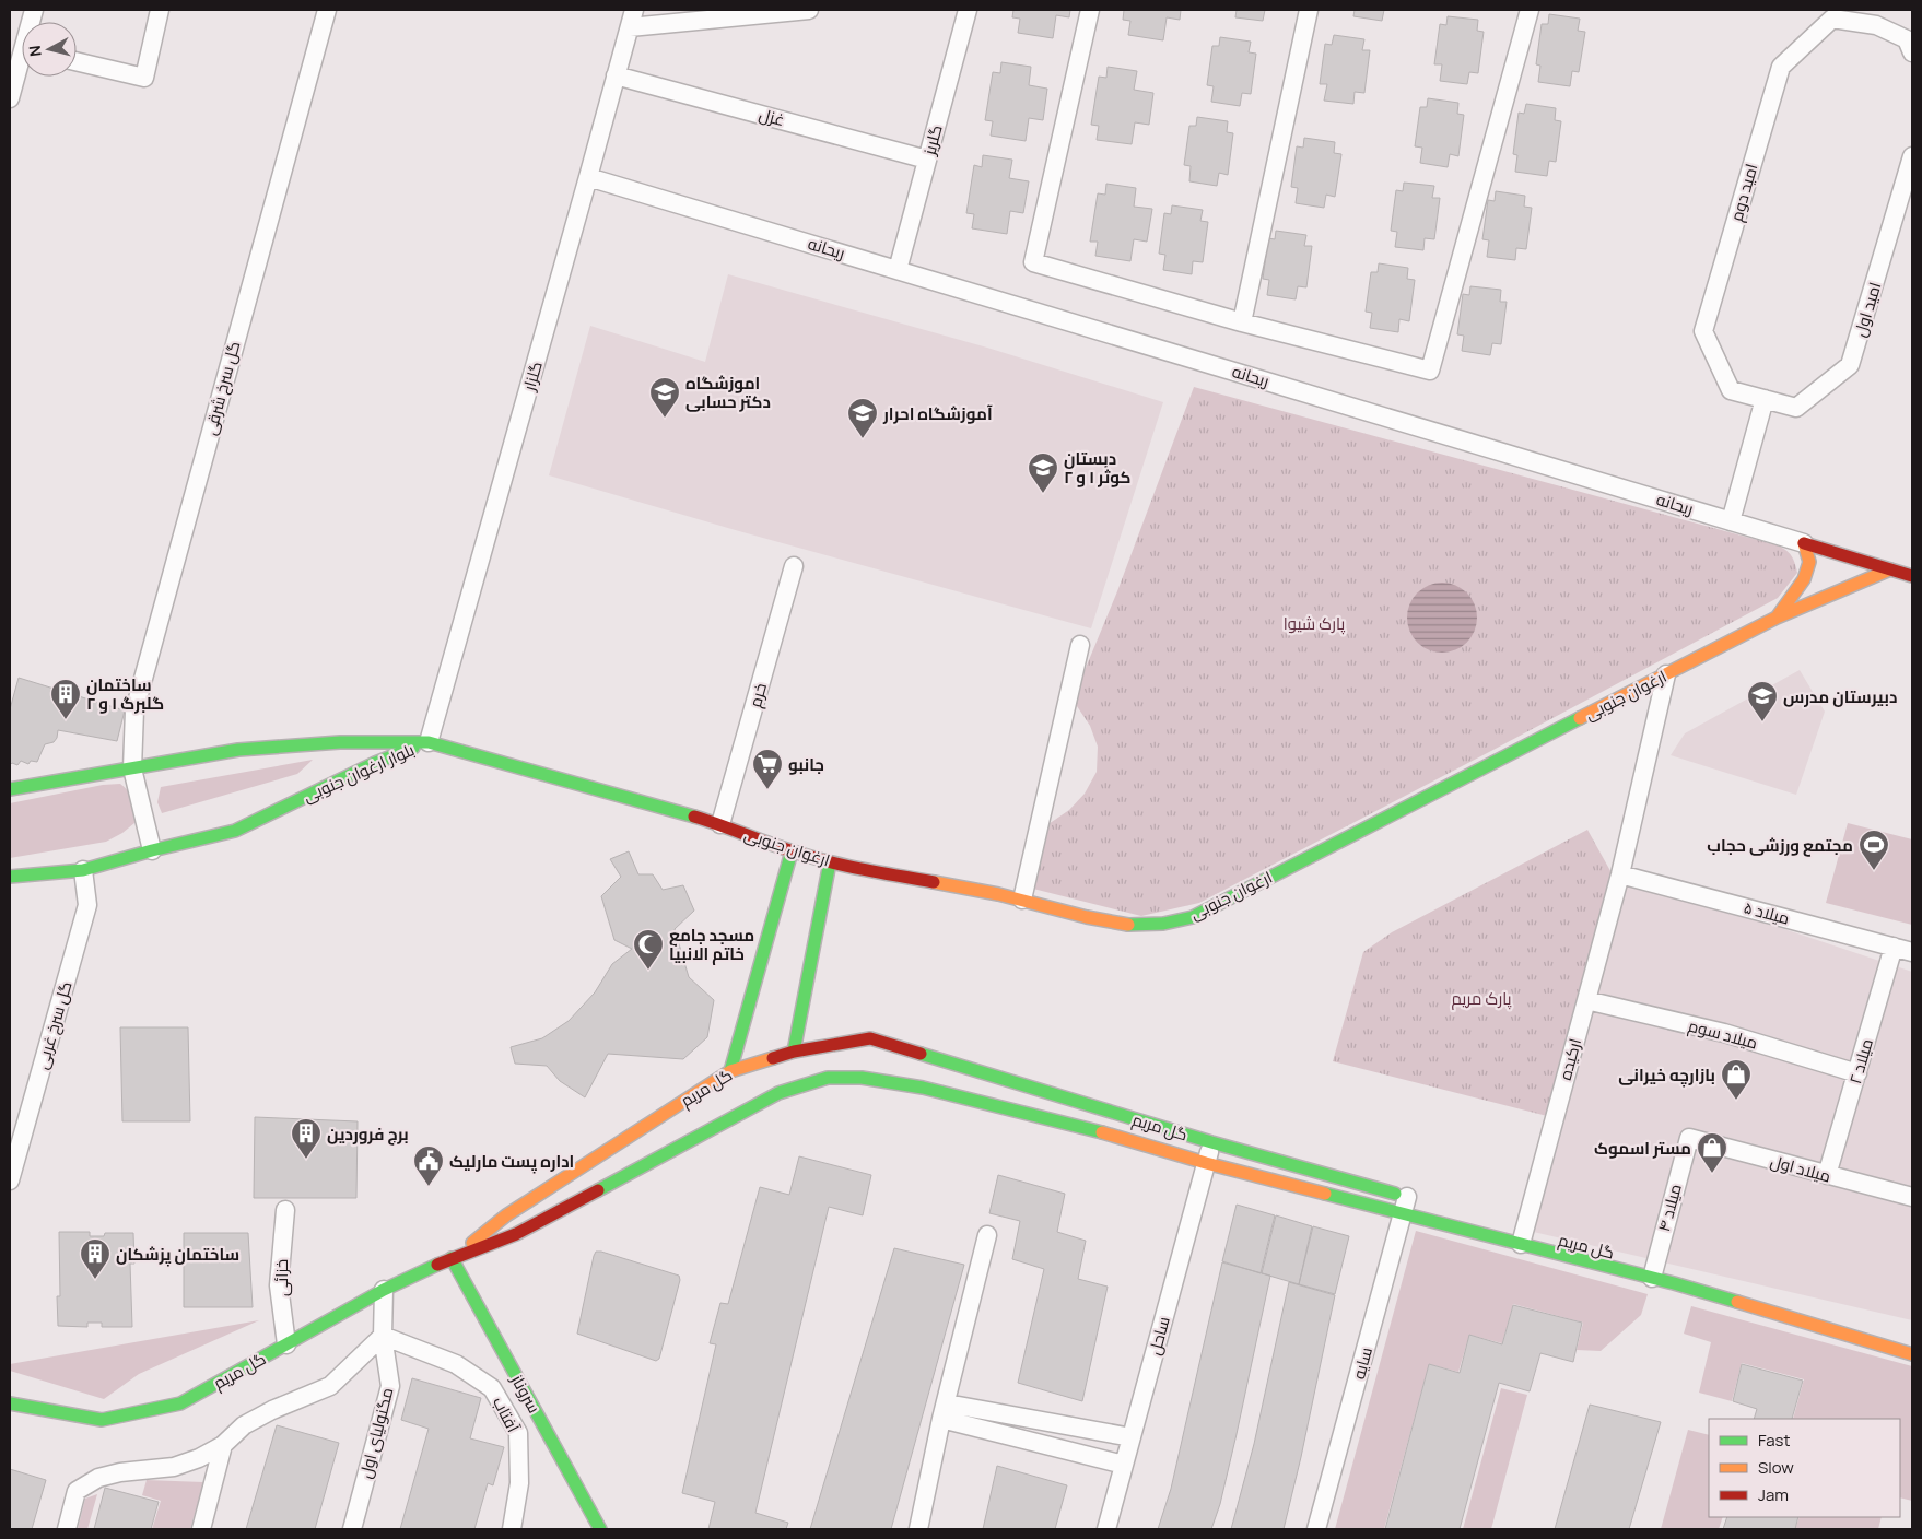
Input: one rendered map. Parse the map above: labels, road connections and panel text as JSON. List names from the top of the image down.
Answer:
{
  "streets": {
    "street": [
      "غزل",
      "گلریز",
      "امید دوم",
      "ریحانه",
      "امید اول",
      "گلزار",
      "گل سرخ شرقی",
      "خرم",
      "ارغوان جنوبی",
      "بلوار ارغوان جنوبی",
      "میلاد ۵",
      "گل سرخ غربی",
      "میلاد سوم",
      "ارکیده",
      "میلاد ۲",
      "گل مریم",
      "میلاد اول",
      "میلاد ۴",
      "خزائی",
      "ساحل",
      "سایه",
      "سروناز",
      "آفتاب",
      "مگنولیای اول"
    ]
  },
  "crossings": [
    ["غزل", "گلریز"],
    ["غزل", "گلزار"],
    ["گلریز", "ریحانه"],
    ["امید دوم", "امید اول"],
    ["ریحانه", "گلزار"],
    ["ریحانه", "ارغوان جنوبی"],
    ["گلزار", "ارغوان جنوبی"],
    ["گلزار", "بلوار ارغوان جنوبی"],
    ["گل سرخ شرقی", "بلوار ارغوان جنوبی"],
    ["خرم", "ارغوان جنوبی"],
    ["ارغوان جنوبی", "بلوار ارغوان جنوبی"],
    ["ارغوان جنوبی", "ارکیده"],
    ["بلوار ارغوان جنوبی", "گل سرخ غربی"],
    ["میلاد ۵", "ارکیده"],
    ["میلاد ۵", "میلاد ۲"],
    ["میلاد سوم", "ارکیده"],
    ["میلاد سوم", "میلاد ۲"],
    ["ارکیده", "گل مریم"],
    ["میلاد ۲", "میلاد اول"],
    ["گل مریم", "میلاد ۴"],
    ["گل مریم", "خزائی"],
    ["گل مریم", "ساحل"],
    ["گل مریم", "سایه"],
    ["گل مریم", "سروناز"],
    ["گل مریم", "مگنولیای اول"],
    ["میلاد اول", "میلاد ۴"],
    ["آفتاب", "مگنولیای اول"]
  ],
  "parks": ["پارک شیوا", "پارک مریم"],
  "places": {
    "school or university": [
      "اموزشگاه دکتر حسابی",
      "آموزشگاه احرار",
      "دبستان کوثر ۱ و ۲",
      "دبیرستان مدرس"
    ],
    "building": ["ساختمان گلبرگ ۱ و ۲", "برج فروردین", "ساختمان پزشکان"],
    "supermarket": ["جانبو"],
    "sports": ["مجتمع ورزشی حجاب"],
    "mosque": ["مسجد جامع خاتم الانبیا"],
    "shop": ["بازارچه خیرانی", "مستر اسموک"],
    "public building": ["اداره پست مارلیک"]
  },
  "legend": ["Fast", "Slow", "Jam"],
  "north": "left"
}
